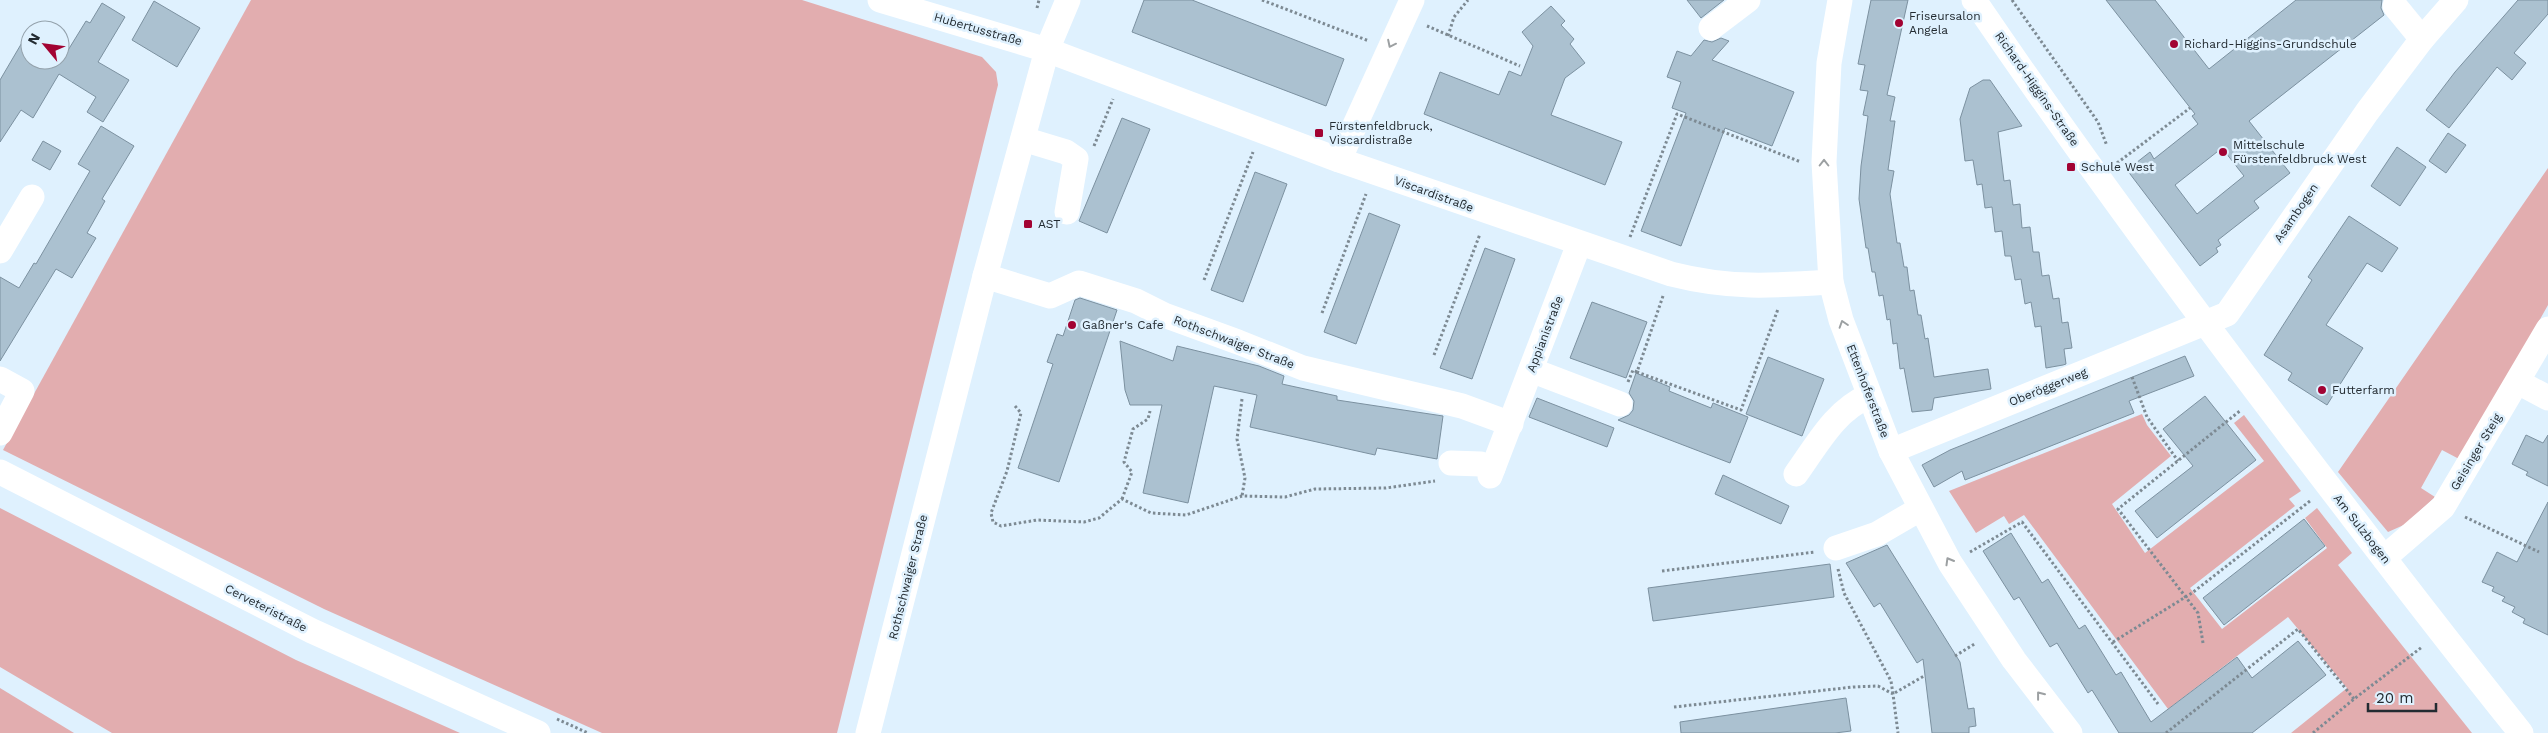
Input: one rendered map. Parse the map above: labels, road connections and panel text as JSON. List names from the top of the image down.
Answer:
{
  "streets": {
    "street": [
      "Hubertusstraße",
      "Richard-Higgins-Straße",
      "Viscardistraße",
      "Asambogen",
      "Appianistraße",
      "Rothschwaiger Straße",
      "Oberöggerweg",
      "Ettenhoferstraße",
      "Geisinger Steig",
      "Am Sulzbogen",
      "Cerveteristraße"
    ]
  },
  "crossings": [
    ["Hubertusstraße", "Viscardistraße"],
    ["Hubertusstraße", "Rothschwaiger Straße"],
    ["Richard-Higgins-Straße", "Asambogen"],
    ["Richard-Higgins-Straße", "Oberöggerweg"],
    ["Richard-Higgins-Straße", "Am Sulzbogen"],
    ["Viscardistraße", "Appianistraße"],
    ["Viscardistraße", "Rothschwaiger Straße"],
    ["Viscardistraße", "Ettenhoferstraße"],
    ["Asambogen", "Oberöggerweg"],
    ["Asambogen", "Am Sulzbogen"],
    ["Appianistraße", "Rothschwaiger Straße"],
    ["Oberöggerweg", "Ettenhoferstraße"],
    ["Oberöggerweg", "Am Sulzbogen"],
    ["Geisinger Steig", "Am Sulzbogen"]
  ],
  "one_way": ["Ettenhoferstraße"],
  "places": {
    "other": [
      "Friseursalon Angela",
      "Richard-Higgins-Grundschule",
      "Mittelschule Fürstenfeldbruck West",
      "Gaßner's Cafe",
      "Futterfarm"
    ],
    "transit": ["Fürstenfeldbruck, Viscardistraße", "Schule West", "AST"]
  },
  "scale_bar": "20 m",
  "north": "top left"
}
